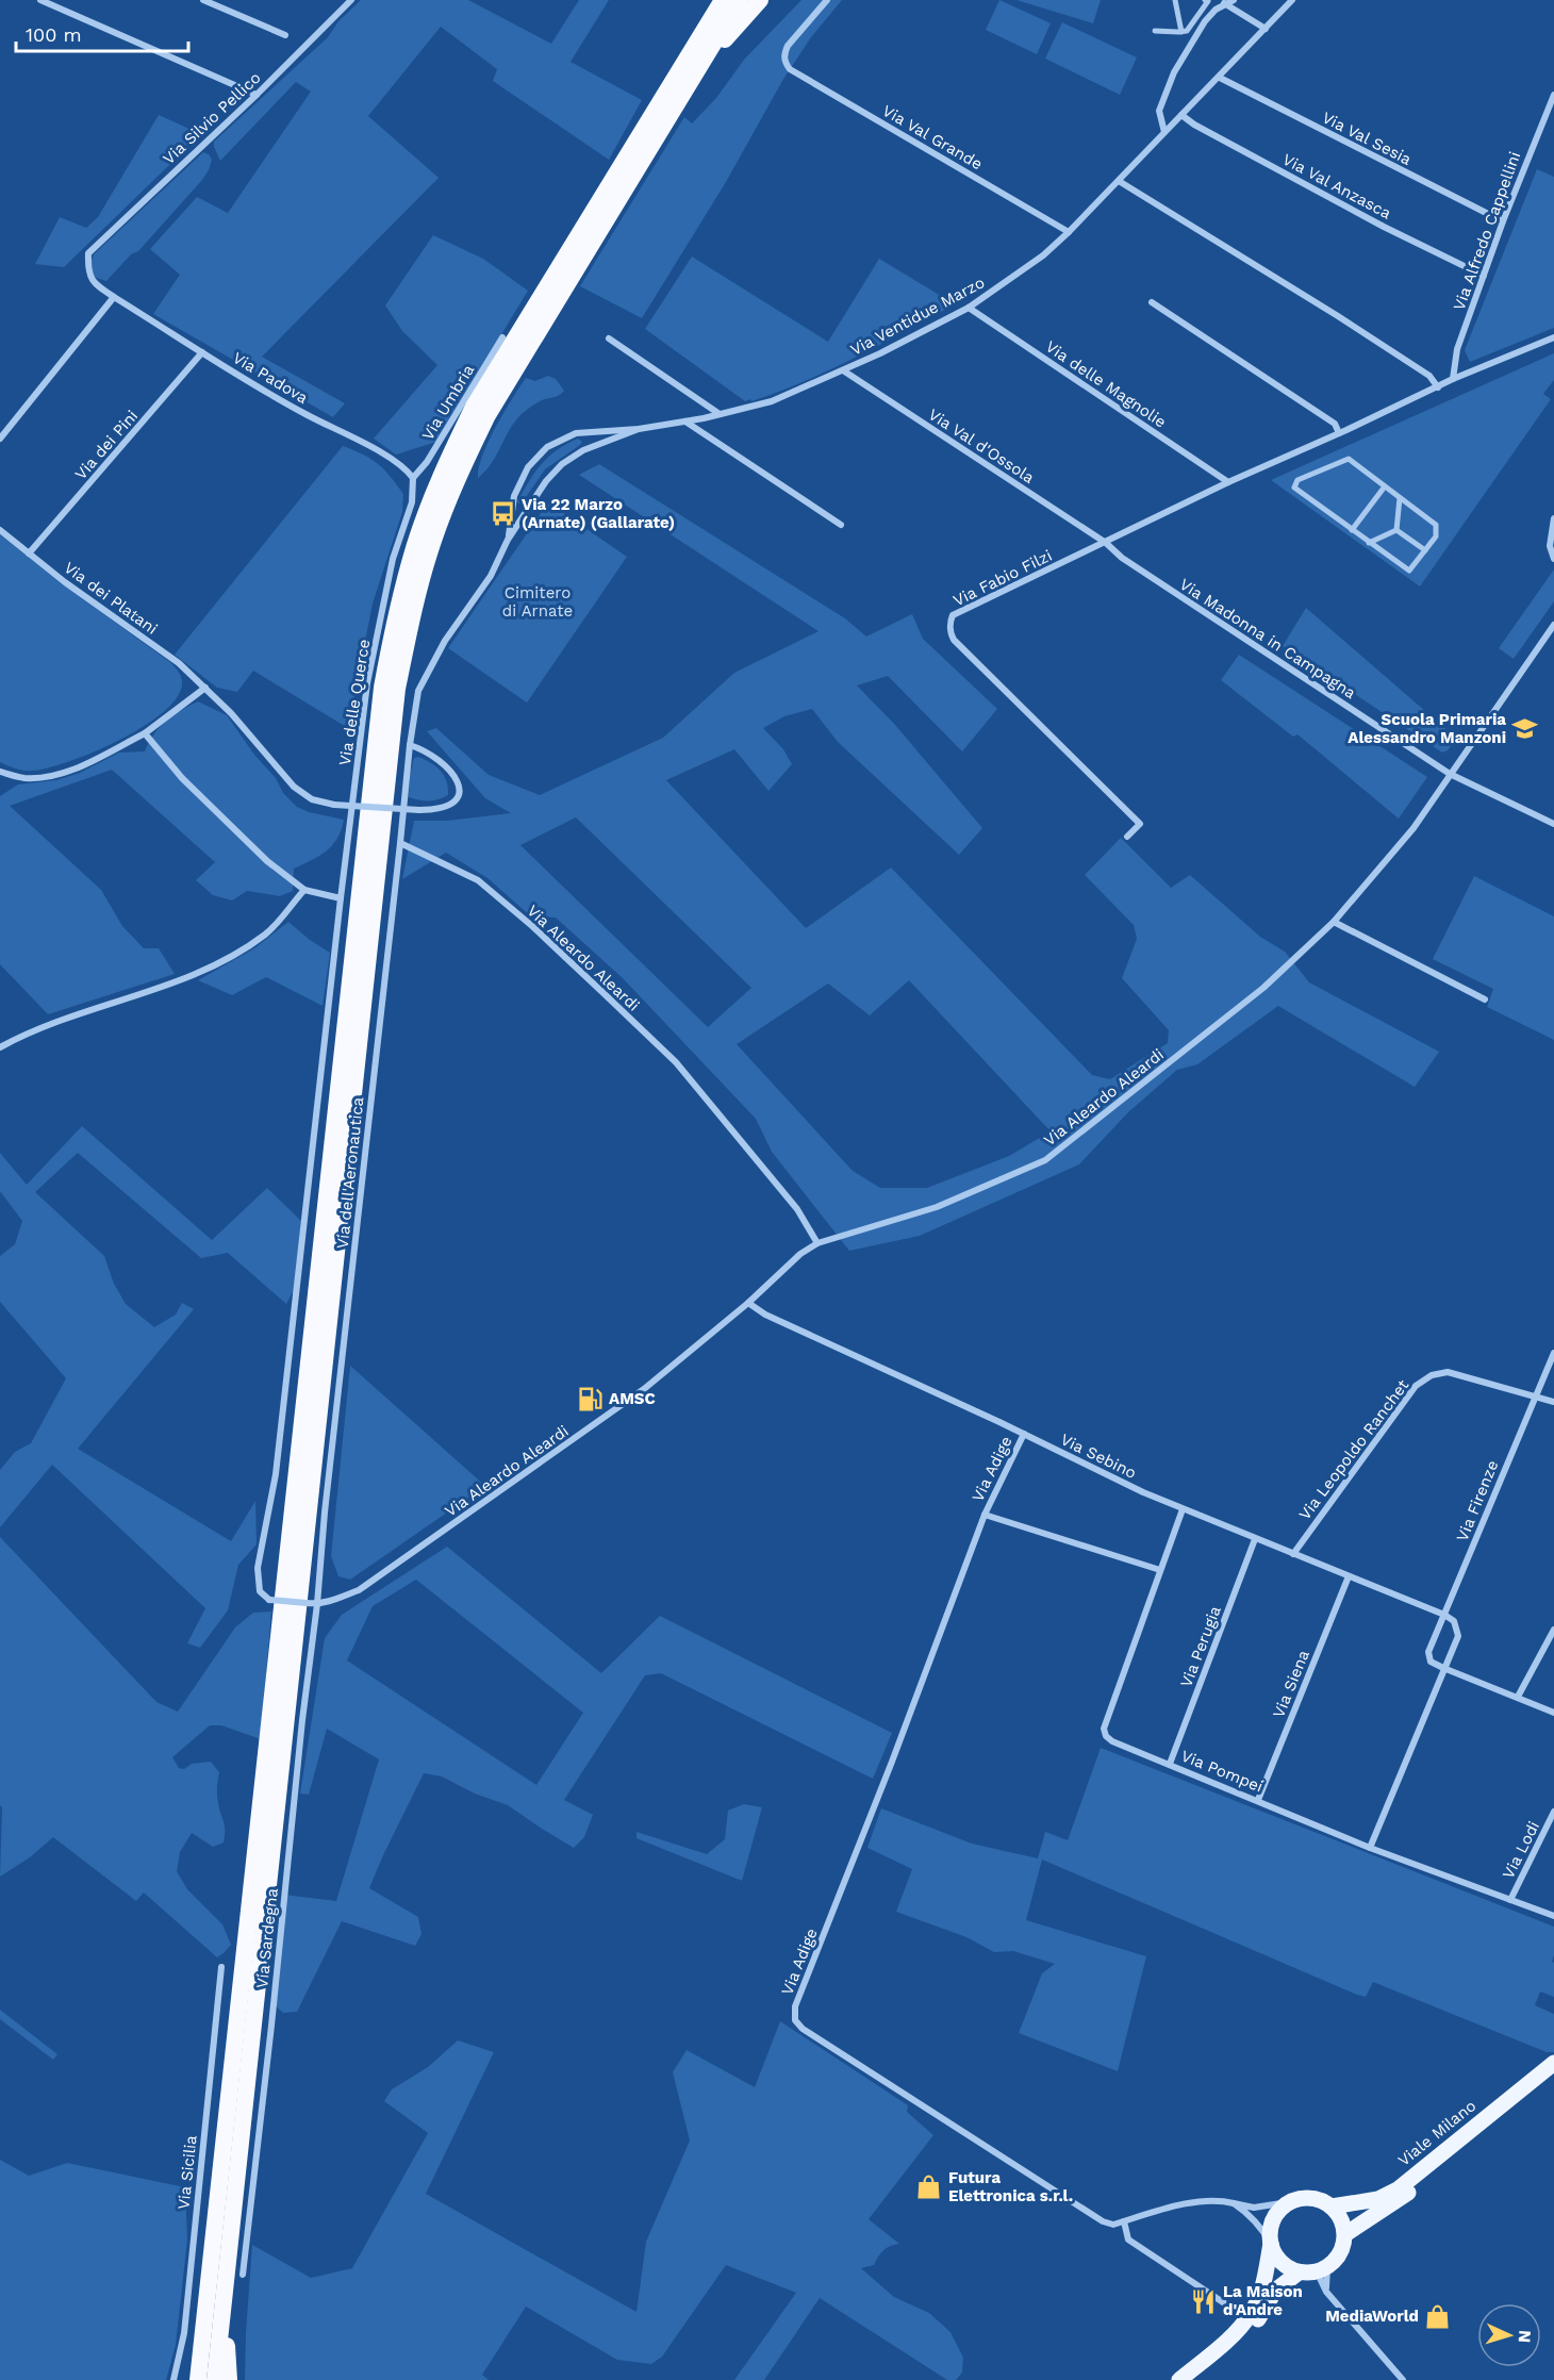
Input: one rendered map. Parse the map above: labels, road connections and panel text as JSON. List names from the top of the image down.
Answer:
{
  "streets": {
    "main road": ["Viale Milano"],
    "street": [
      "Via Silvio Pellico",
      "Via Val Grande",
      "Via Val Sesia",
      "Via Val Anzasca",
      "Via Alfredo Cappellini",
      "Via Ventidue Marzo",
      "Via Padova",
      "Via delle Magnolie",
      "Via Umbria",
      "Via dei Pini",
      "Via Val d'Ossola",
      "Via Fabio Filzi",
      "Via dei Platani",
      "Via Madonna in Campagna",
      "Via delle Querce",
      "Via Aleardo Aleardi",
      "Via dell'Aeronautica",
      "Via Leopoldo Ranchet",
      "Via Sebino",
      "Via Adige",
      "Via Firenze",
      "Via Perugia",
      "Via Siena",
      "Via Pompei",
      "Via Lodi",
      "Via Sardegna",
      "Via Sicilia"
    ]
  },
  "crossings": [
    ["Via Silvio Pellico", "Via Padova"],
    ["Via Val Grande", "Via Ventidue Marzo"],
    ["Via Val Sesia", "Via Alfredo Cappellini"],
    ["Via Val Sesia", "Via Ventidue Marzo"],
    ["Via Val Anzasca", "Via Alfredo Cappellini"],
    ["Via Val Anzasca", "Via Ventidue Marzo"],
    ["Via Alfredo Cappellini", "Via Fabio Filzi"],
    ["Via Ventidue Marzo", "Via delle Magnolie"],
    ["Via Ventidue Marzo", "Via Val d'Ossola"],
    ["Via Ventidue Marzo", "Via dei Platani"],
    ["Via Ventidue Marzo", "Via dell'Aeronautica"],
    ["Via Padova", "Via Umbria"],
    ["Via Padova", "Via dei Pini"],
    ["Via Padova", "Via delle Querce"],
    ["Via delle Magnolie", "Via Fabio Filzi"],
    ["Via Umbria", "Via delle Querce"],
    ["Via dei Pini", "Via dei Platani"],
    ["Via Val d'Ossola", "Via Fabio Filzi"],
    ["Via Val d'Ossola", "Via Madonna in Campagna"],
    ["Via Fabio Filzi", "Via Madonna in Campagna"],
    ["Via dei Platani", "Via dell'Aeronautica"],
    ["Via Madonna in Campagna", "Via Aleardo Aleardi"],
    ["Via delle Querce", "Via Aleardo Aleardi"],
    ["Via delle Querce", "Via dell'Aeronautica"],
    ["Via delle Querce", "Via Sardegna"],
    ["Via Aleardo Aleardi", "Via dell'Aeronautica"],
    ["Via Aleardo Aleardi", "Via Sebino"],
    ["Via Aleardo Aleardi", "Via Sardegna"],
    ["Via dell'Aeronautica", "Via Sardegna"],
    ["Via Leopoldo Ranchet", "Via Sebino"],
    ["Via Leopoldo Ranchet", "Via Firenze"],
    ["Via Sebino", "Via Adige"],
    ["Via Sebino", "Via Firenze"],
    ["Via Sebino", "Via Perugia"],
    ["Via Sebino", "Via Siena"],
    ["Via Sebino", "Via Pompei"],
    ["Via Adige", "Via Pompei"],
    ["Via Adige", "Viale Milano"],
    ["Via Perugia", "Via Pompei"],
    ["Via Siena", "Via Pompei"],
    ["Via Pompei", "Via Lodi"]
  ],
  "parks": ["Cimitero di Arnate"],
  "places": {
    "bus stop": ["Via 22 Marzo (Arnate) (Gallarate)"],
    "school or university": ["Scuola Primaria Alessandro Manzoni"],
    "fuel station": ["AMSC"],
    "shop": ["Futura Elettronica s.r.l.", "MediaWorld"],
    "restaurant": ["La Maison d'Andre"]
  },
  "scale_bar": "100 m",
  "north": "right"
}
